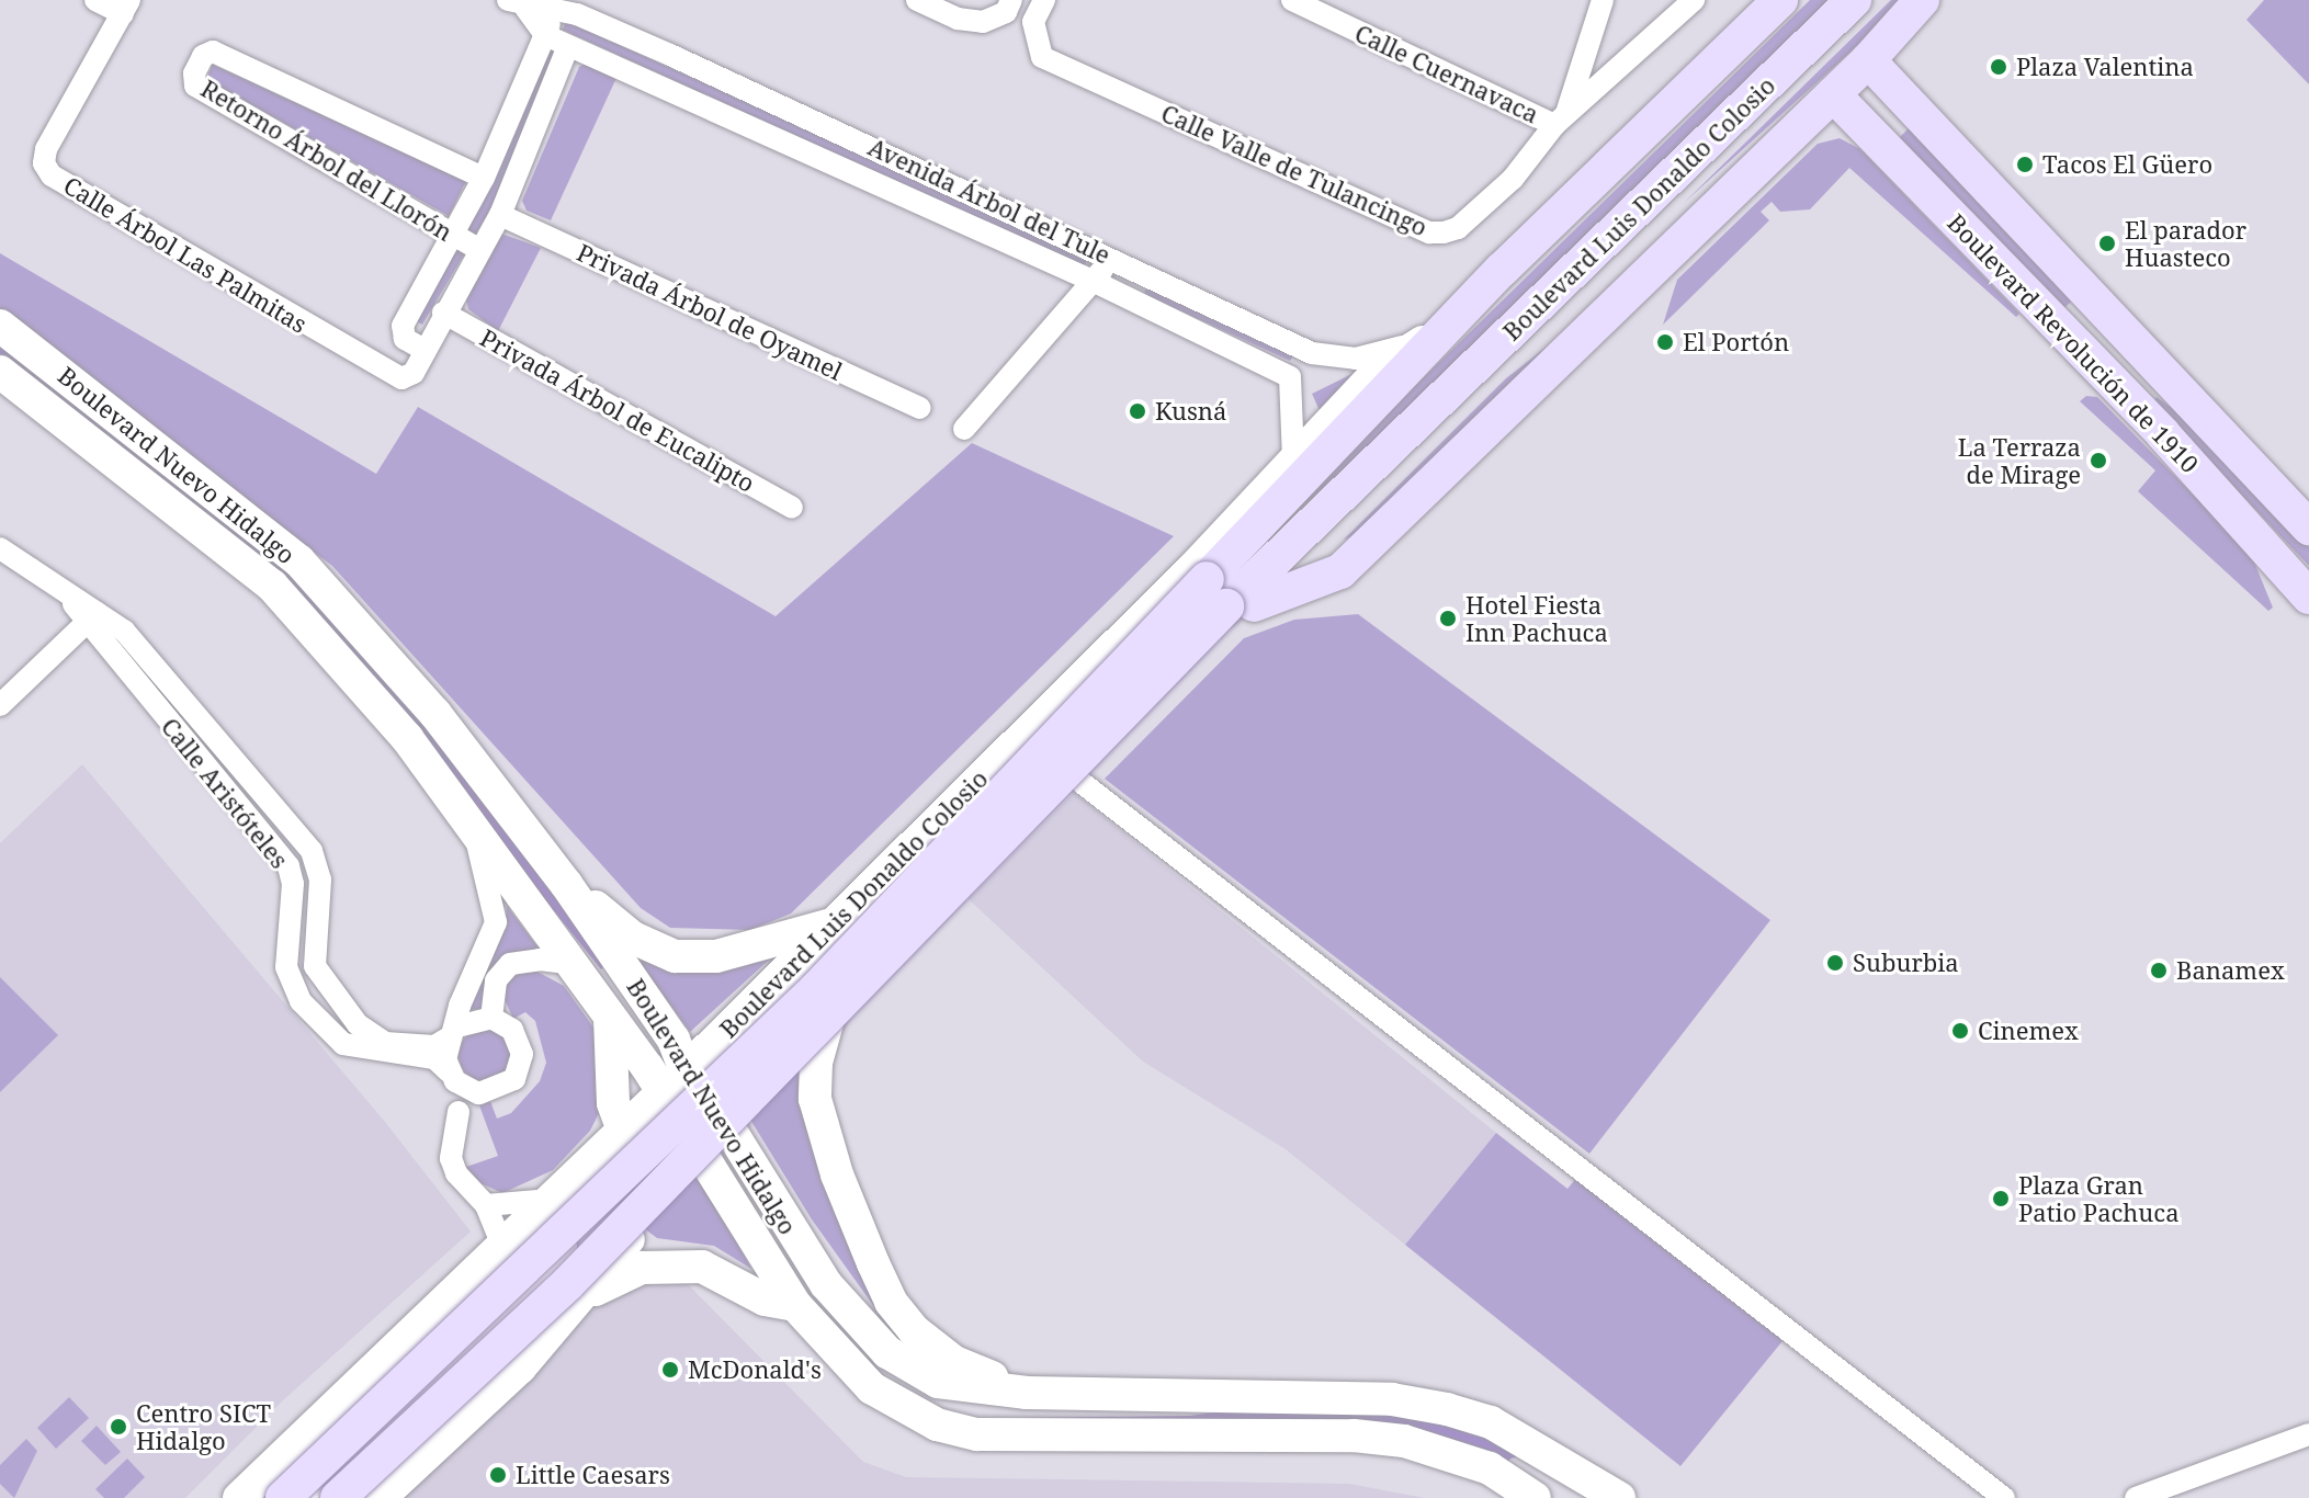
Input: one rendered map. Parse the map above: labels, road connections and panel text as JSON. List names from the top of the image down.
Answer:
{
  "streets": {
    "main road": ["Boulevard Luis Donaldo Colosio", "Boulevard Revolución de 1910"],
    "street": [
      "Calle Cuernavaca",
      "Retorno Árbol del Llorón",
      "Calle Valle de Tulancingo",
      "Avenida Árbol del Tule",
      "Calle Árbol Las Palmitas",
      "Privada Árbol de Oyamel",
      "Privada Árbol de Eucalipto",
      "Boulevard Nuevo Hidalgo",
      "Calle Aristóteles"
    ]
  },
  "crossings": [
    ["Calle Cuernavaca", "Calle Valle de Tulancingo"],
    ["Avenida Árbol del Tule", "Boulevard Luis Donaldo Colosio"],
    ["Boulevard Luis Donaldo Colosio", "Boulevard Nuevo Hidalgo"]
  ],
  "places": [
    "Plaza Valentina",
    "Tacos El Güero",
    "El parador Huasteco",
    "El Portón",
    "Kusná",
    "La Terraza de Mirage",
    "Hotel Fiesta Inn Pachuca",
    "Suburbia",
    "Banamex",
    "Cinemex",
    "Plaza Gran Patio Pachuca",
    "McDonald's",
    "Centro SICT Hidalgo",
    "Little Caesars"
  ]
}
